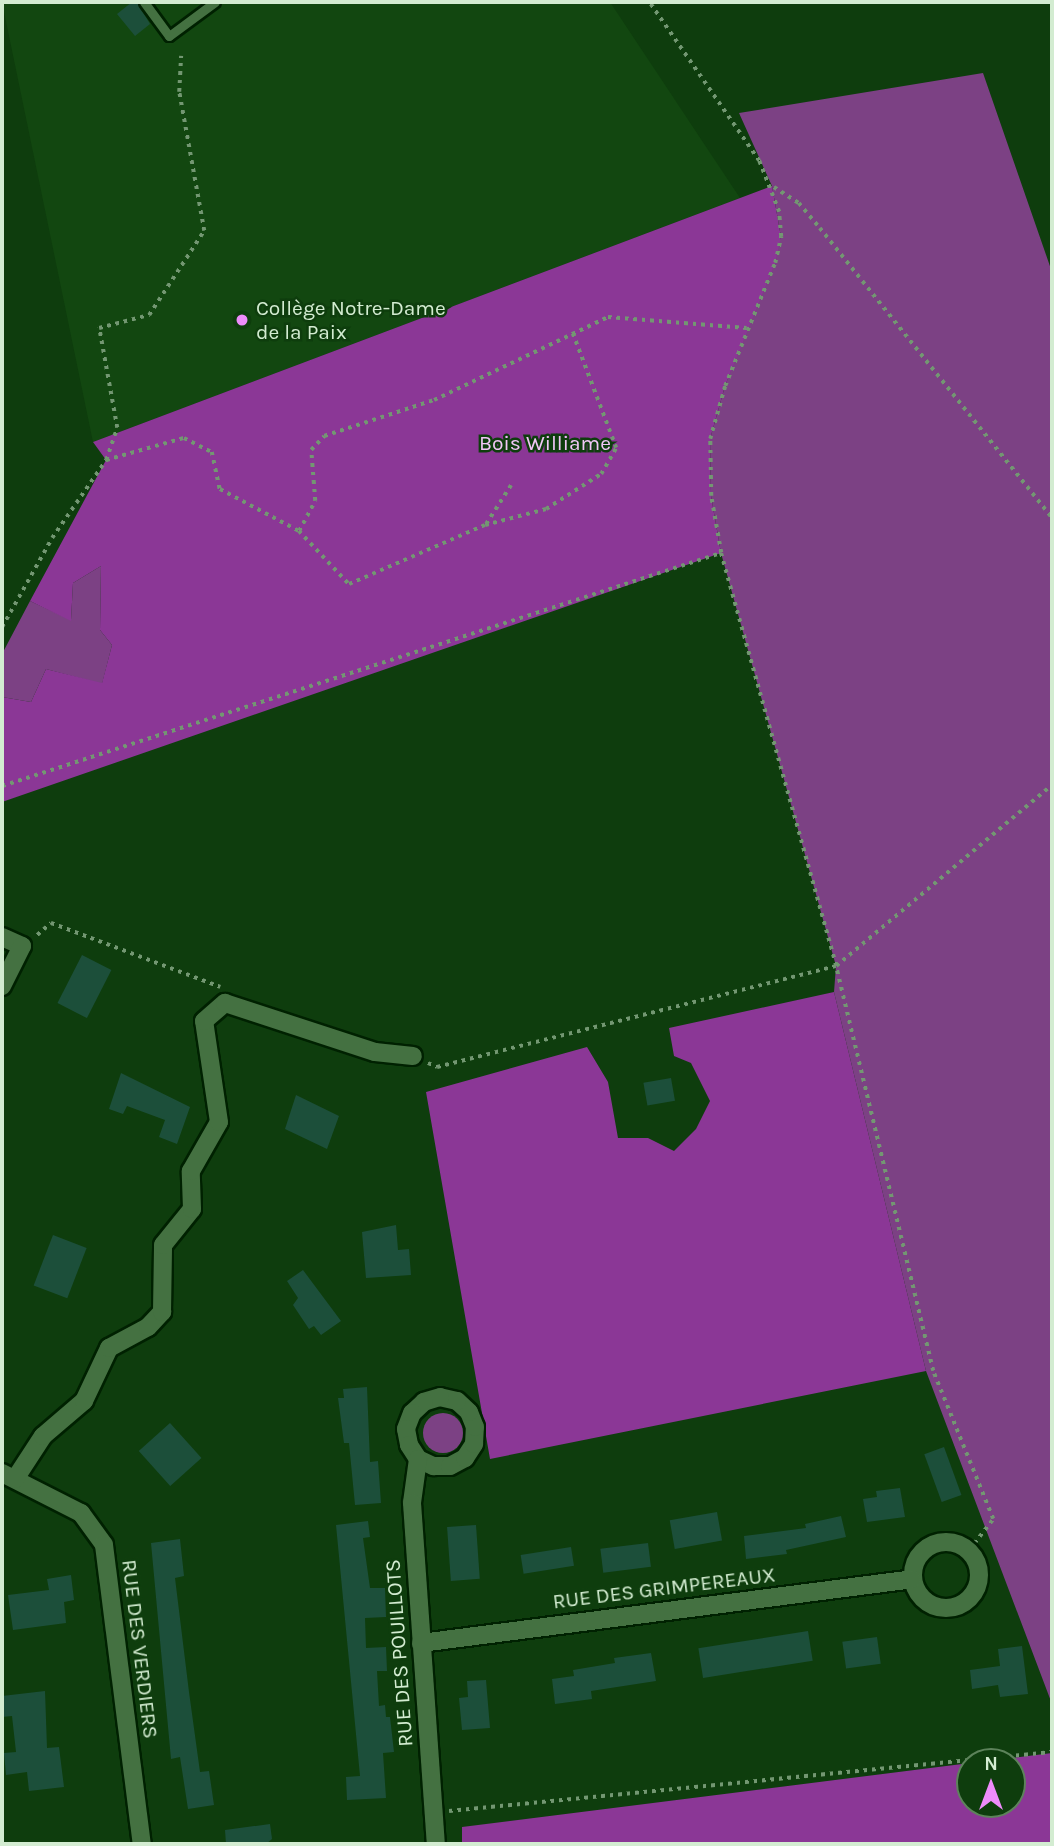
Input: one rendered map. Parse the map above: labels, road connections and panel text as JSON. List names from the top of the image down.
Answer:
{
  "streets": {
    "street": ["RUE DES GRIMPEREAUX", "RUE DES VERDIERS", "RUE DES POUILLOTS"]
  },
  "crossings": [
    ["RUE DES GRIMPEREAUX", "RUE DES POUILLOTS"]
  ],
  "parks": ["Bois Williame"],
  "places": ["Collège Notre-Dame de la Paix"],
  "north": "top"
}
